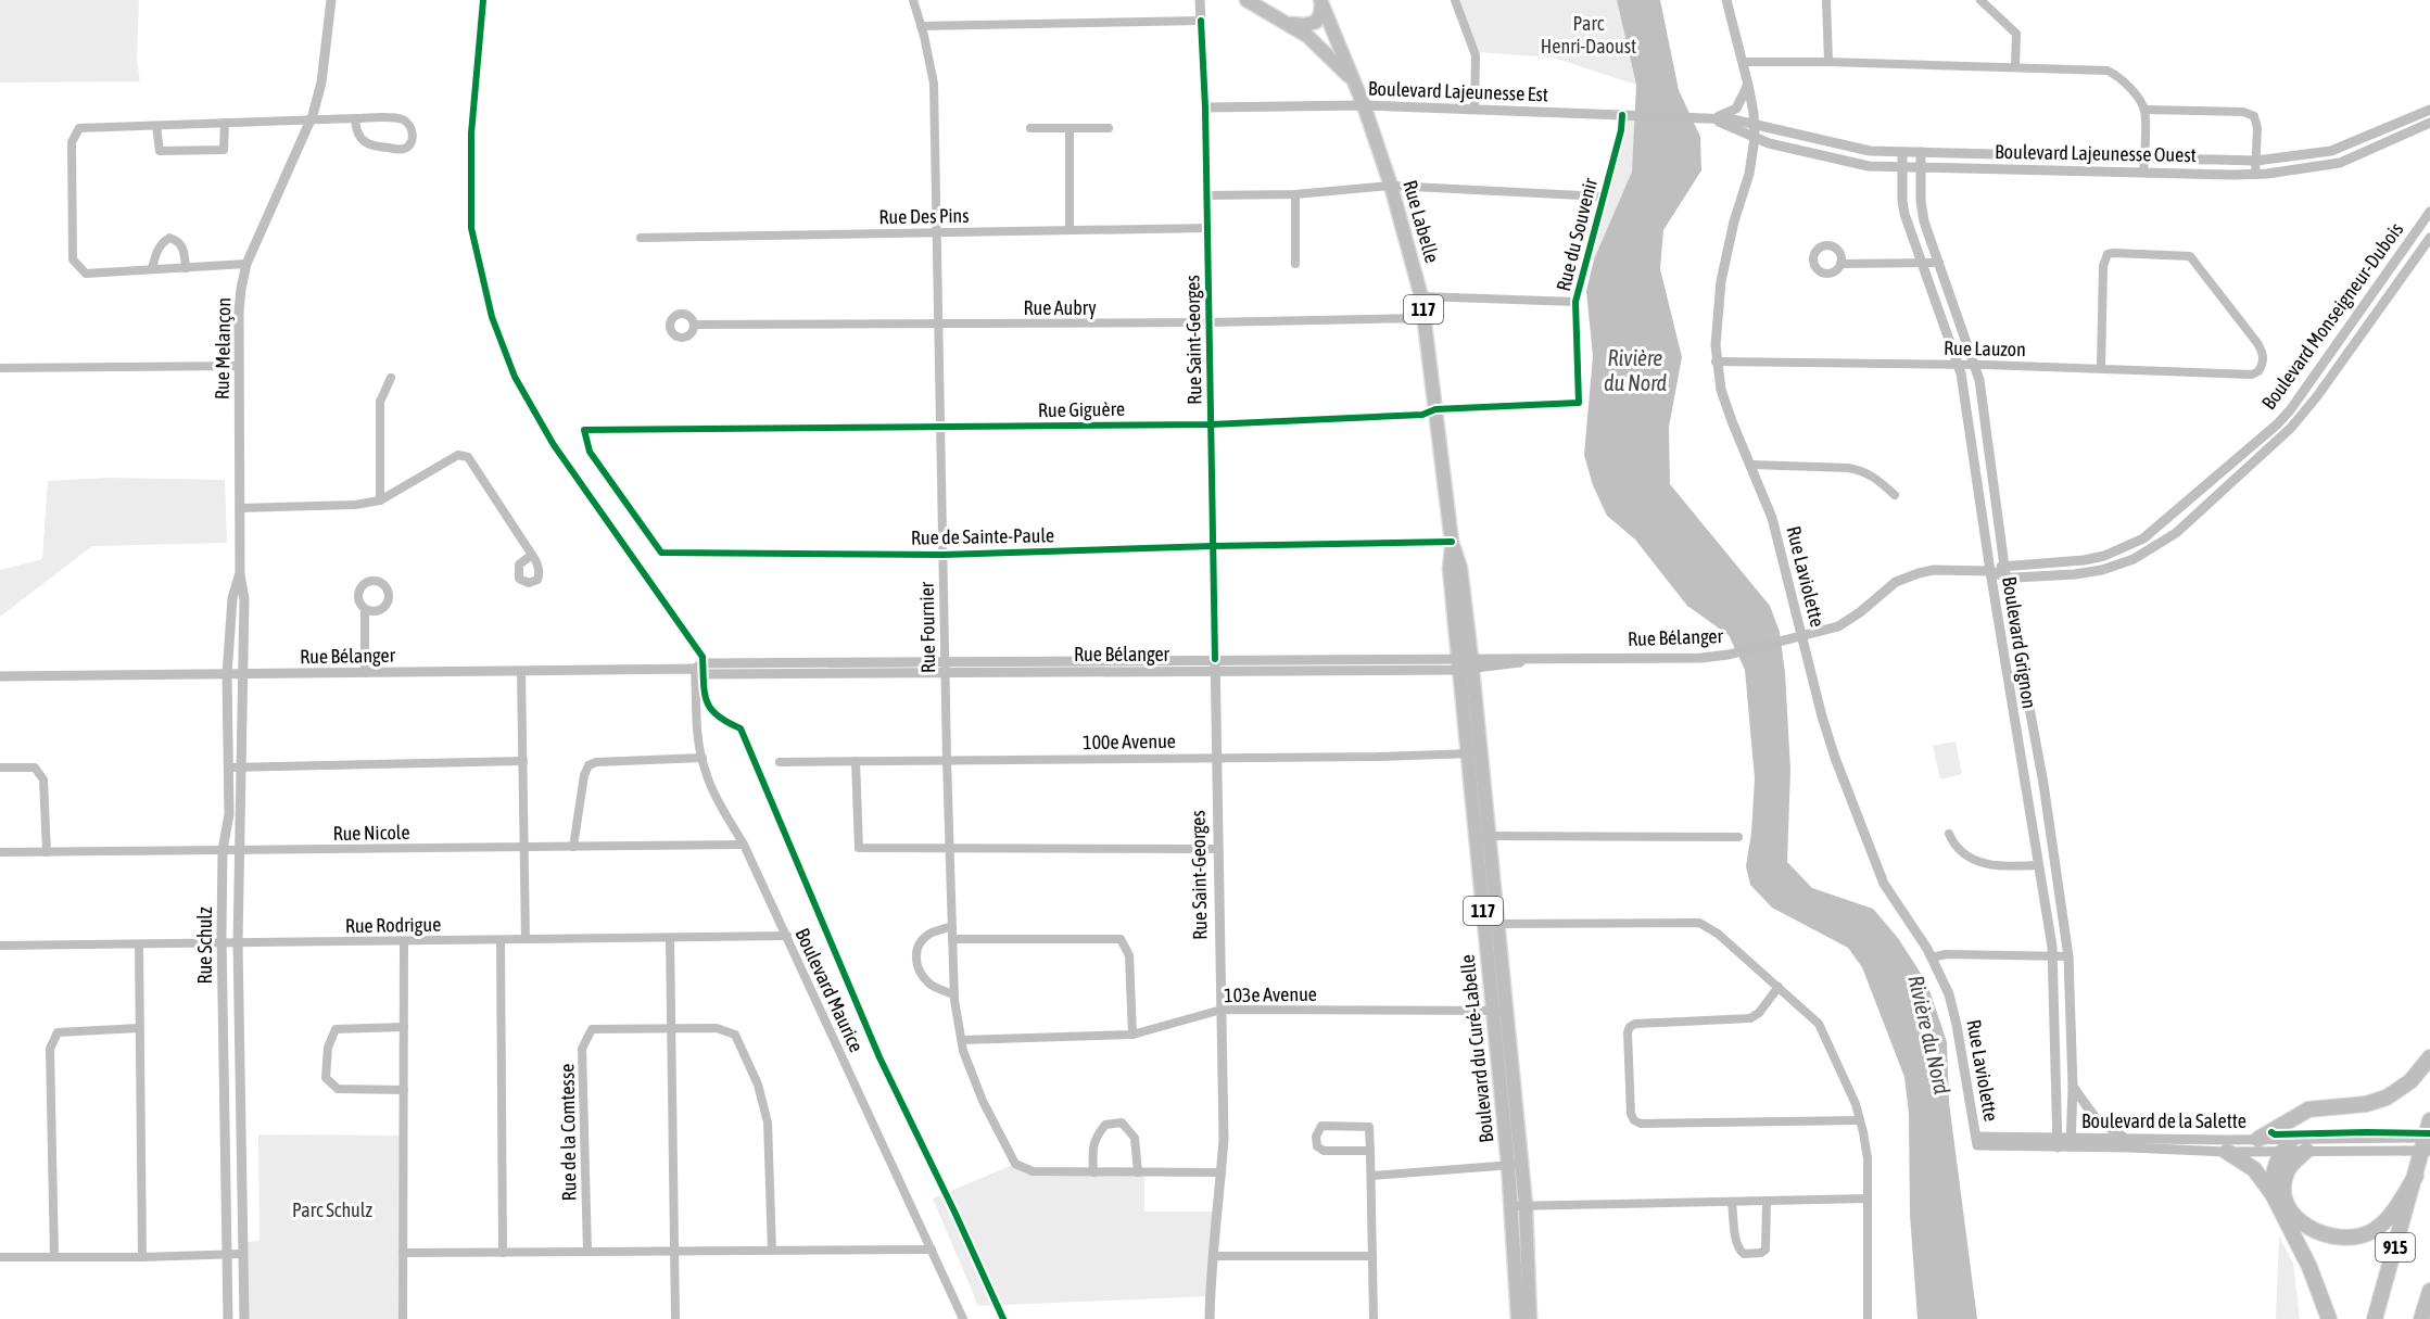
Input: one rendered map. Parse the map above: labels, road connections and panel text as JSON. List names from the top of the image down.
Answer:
{
  "streets": {
    "highway": ["915"],
    "main road": ["Rue Labelle", "117", "Boulevard du Curé-Labelle"],
    "street": [
      "Boulevard Lajeunesse Est",
      "Boulevard Lajeunesse Ouest",
      "Rue Des Pins",
      "Rue du Souvenir",
      "Rue Aubry",
      "Boulevard Monseigneur-Dubois",
      "Rue Saint-Georges",
      "Rue Melançon",
      "Rue Lauzon",
      "Rue Giguère",
      "Rue de Sainte-Paule",
      "Rue Laviolette",
      "Rue Fournier",
      "Rue Bélanger",
      "Boulevard Grignon",
      "100e Avenue",
      "Rue Nicole",
      "Rue Rodrigue",
      "Rue Schulz",
      "Boulevard Maurice",
      "103e Avenue",
      "Boulevard de la Salette",
      "Rue de la Comtesse"
    ]
  },
  "crossings": [
    ["Boulevard Lajeunesse Est", "Boulevard Lajeunesse Ouest"],
    ["Boulevard Lajeunesse Est", "Rue Labelle"],
    ["Boulevard Lajeunesse Est", "Rue du Souvenir"],
    ["Boulevard Lajeunesse Est", "Rue Saint-Georges"],
    ["Boulevard Lajeunesse Est", "Rue Laviolette"],
    ["Boulevard Lajeunesse Ouest", "Rue Laviolette"],
    ["Boulevard Lajeunesse Ouest", "Boulevard Grignon"],
    ["Rue Des Pins", "Rue Saint-Georges"],
    ["Rue Des Pins", "Rue Fournier"],
    ["Rue Labelle", "Rue Aubry"],
    ["Rue Labelle", "117"],
    ["Rue Labelle", "Rue Giguère"],
    ["Rue Labelle", "Rue de Sainte-Paule"],
    ["Rue Labelle", "Rue Bélanger"],
    ["Rue Labelle", "Boulevard du Curé-Labelle"],
    ["Rue du Souvenir", "Rue Giguère"],
    ["Rue Aubry", "Rue Saint-Georges"],
    ["Rue Aubry", "Rue Fournier"],
    ["Boulevard Monseigneur-Dubois", "Rue Laviolette"],
    ["Boulevard Monseigneur-Dubois", "Rue Bélanger"],
    ["Boulevard Monseigneur-Dubois", "Boulevard Grignon"],
    ["Rue Saint-Georges", "Rue Giguère"],
    ["Rue Saint-Georges", "Rue de Sainte-Paule"],
    ["Rue Saint-Georges", "Rue Fournier"],
    ["Rue Saint-Georges", "Rue Bélanger"],
    ["Rue Saint-Georges", "100e Avenue"],
    ["Rue Saint-Georges", "103e Avenue"],
    ["Rue Melançon", "Rue Bélanger"],
    ["Rue Melançon", "Rue Schulz"],
    ["Rue Lauzon", "Rue Laviolette"],
    ["Rue Lauzon", "Boulevard Grignon"],
    ["Rue Giguère", "Rue de Sainte-Paule"],
    ["Rue Giguère", "Rue Fournier"],
    ["Rue de Sainte-Paule", "Rue Fournier"],
    ["Rue Laviolette", "Rue Bélanger"],
    ["Rue Laviolette", "Boulevard de la Salette"],
    ["Rue Fournier", "Rue Bélanger"],
    ["Rue Fournier", "100e Avenue"],
    ["Rue Fournier", "103e Avenue"],
    ["Rue Bélanger", "Rue Schulz"],
    ["Rue Bélanger", "Boulevard Maurice"],
    ["Rue Bélanger", "Boulevard du Curé-Labelle"],
    ["Boulevard Grignon", "Boulevard de la Salette"],
    ["100e Avenue", "Boulevard du Curé-Labelle"],
    ["Rue Nicole", "Rue Schulz"],
    ["Rue Nicole", "Boulevard Maurice"],
    ["Rue Rodrigue", "Rue Schulz"],
    ["Rue Rodrigue", "Boulevard Maurice"],
    ["103e Avenue", "Boulevard du Curé-Labelle"]
  ],
  "water": ["Rivière du Nord"],
  "parks": ["Parc Henri-Daoust", "Parc Schulz"]
}
